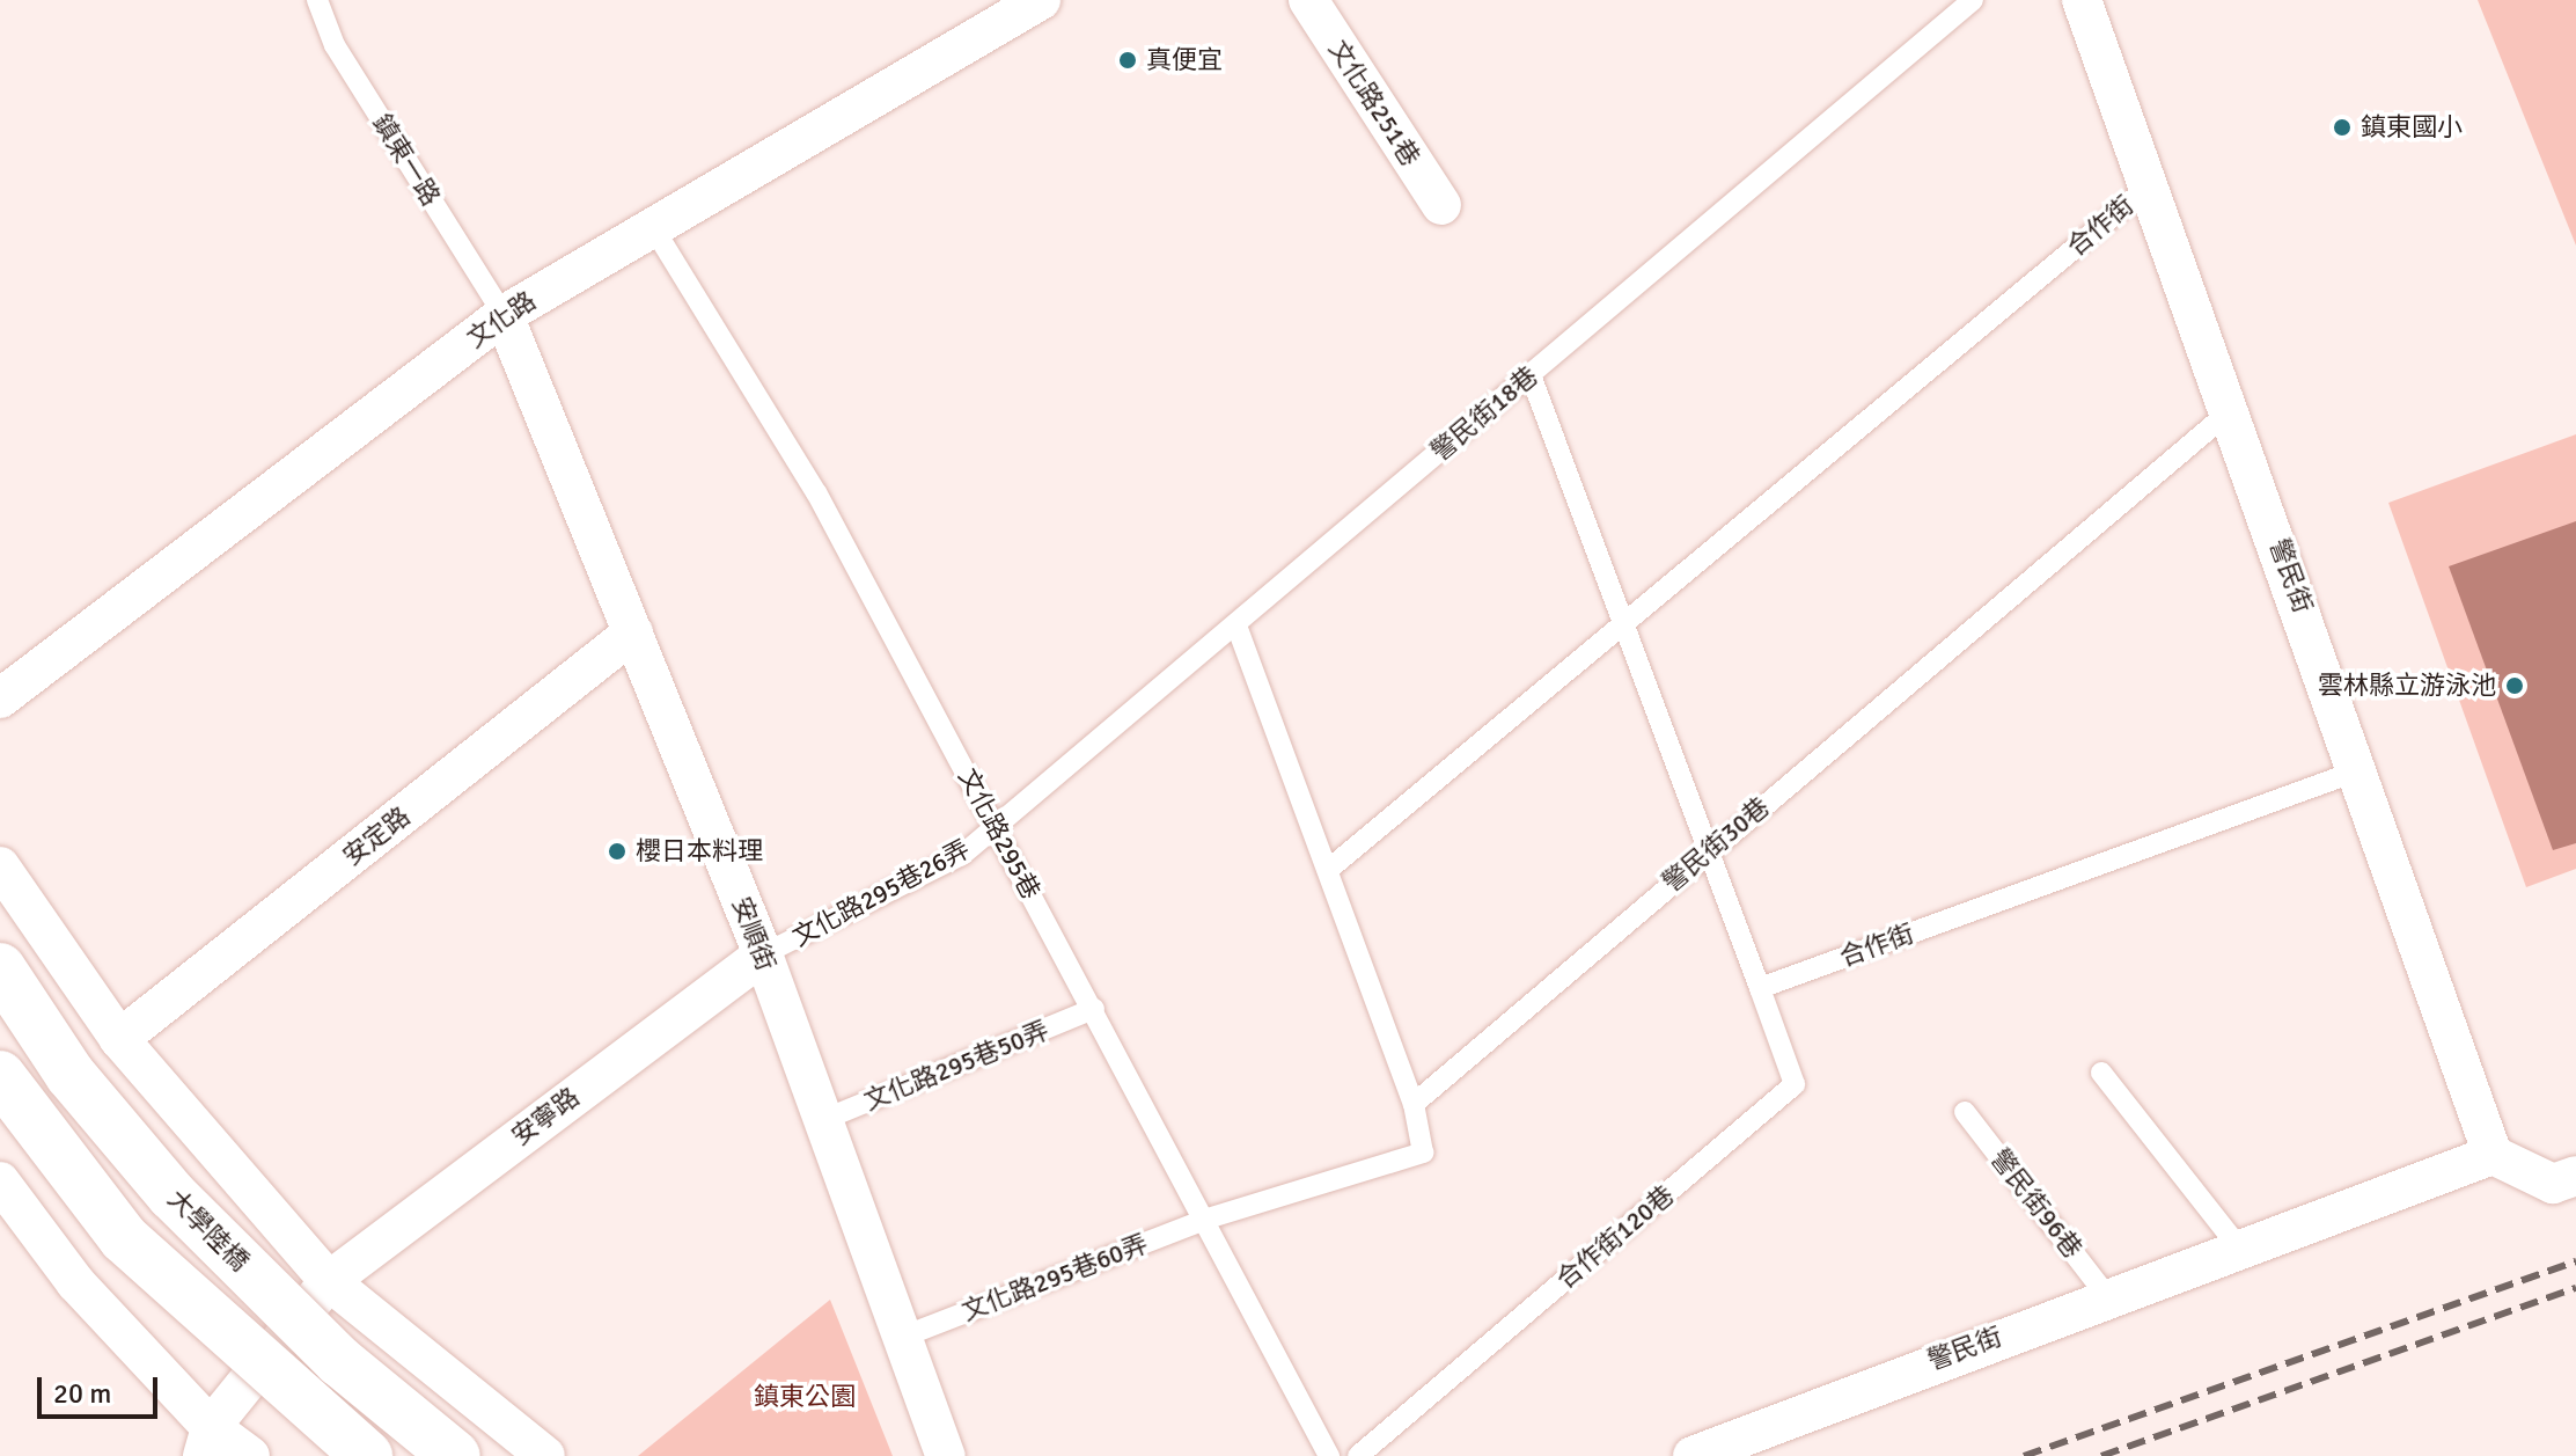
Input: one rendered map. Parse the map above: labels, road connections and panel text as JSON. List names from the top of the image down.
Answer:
{
  "streets": {
    "street": [
      "文化路251巷",
      "文化路",
      "警民街",
      "安定路",
      "安順街",
      "安寧路",
      "大學陸橋"
    ],
    "lane": [
      "鎮東一路",
      "合作街",
      "警民街18巷",
      "文化路295巷",
      "警民街30巷",
      "文化路295巷26弄",
      "文化路295巷50弄",
      "警民街96巷",
      "合作街120巷",
      "文化路295巷60弄"
    ]
  },
  "crossings": [
    ["鎮東一路", "文化路"],
    ["鎮東一路", "安順街"],
    ["合作街", "警民街"],
    ["合作街", "合作街120巷"],
    ["文化路", "文化路295巷"],
    ["文化路", "安順街"],
    ["警民街18巷", "文化路295巷"],
    ["警民街18巷", "文化路295巷26弄"],
    ["警民街", "警民街30巷"],
    ["警民街", "警民街96巷"],
    ["文化路295巷", "文化路295巷26弄"],
    ["文化路295巷", "文化路295巷50弄"],
    ["文化路295巷", "文化路295巷60弄"],
    ["安定路", "安順街"],
    ["文化路295巷26弄", "安順街"],
    ["文化路295巷26弄", "安寧路"],
    ["安順街", "文化路295巷50弄"],
    ["安順街", "安寧路"],
    ["安順街", "文化路295巷60弄"]
  ],
  "parks": ["鎮東公園"],
  "places": [
    "真便宜",
    "鎮東國小",
    "雲林縣立游泳池",
    "櫻日本料理"
  ],
  "scale_bar": "20 m"
}
